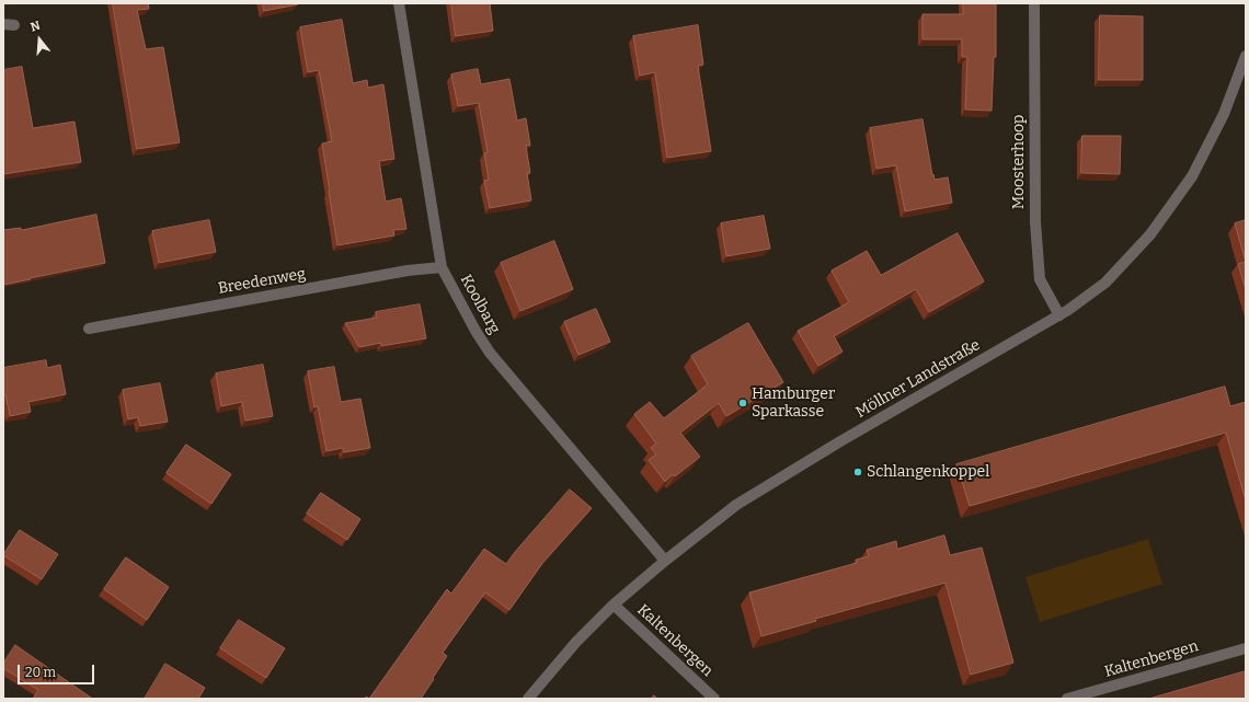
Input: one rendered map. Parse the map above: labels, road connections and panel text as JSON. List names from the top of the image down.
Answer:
{
  "streets": {
    "street": [
      "Moosterhoop",
      "Breedenweg",
      "Koolbarg",
      "Möllner Landstraße",
      "Kaltenbergen"
    ]
  },
  "crossings": [
    ["Moosterhoop", "Möllner Landstraße"],
    ["Breedenweg", "Koolbarg"],
    ["Koolbarg", "Möllner Landstraße"],
    ["Möllner Landstraße", "Kaltenbergen"]
  ],
  "places": ["Hamburger Sparkasse", "Schlangenkoppel"],
  "scale_bar": "20 m",
  "north": "top"
}
